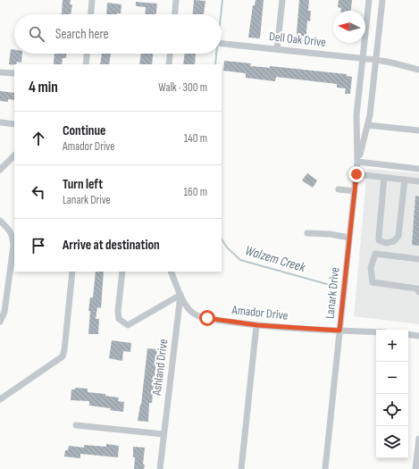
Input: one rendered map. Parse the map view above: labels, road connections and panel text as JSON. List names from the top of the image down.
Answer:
{
  "streets": {
    "street": [
      "Dell Oak Drive",
      "Lanark Drive",
      "Amador Drive",
      "Ashland Drive"
    ]
  },
  "crossings": [
    ["Dell Oak Drive", "Lanark Drive"],
    ["Lanark Drive", "Amador Drive"],
    ["Amador Drive", "Ashland Drive"]
  ],
  "water": ["Walzem Creek"],
  "north": "left",
  "page": {
    "search": "Search here",
    "heading": ["4 min", "Walk · 300 m"],
    "list": [
      ["Continue", "Amador Drive", "140 m"],
      ["Turn left", "Lanark Drive", "160 m"],
      "Arrive at destination"
    ],
    "map_buttons": ["+", "−"]
  }
}
